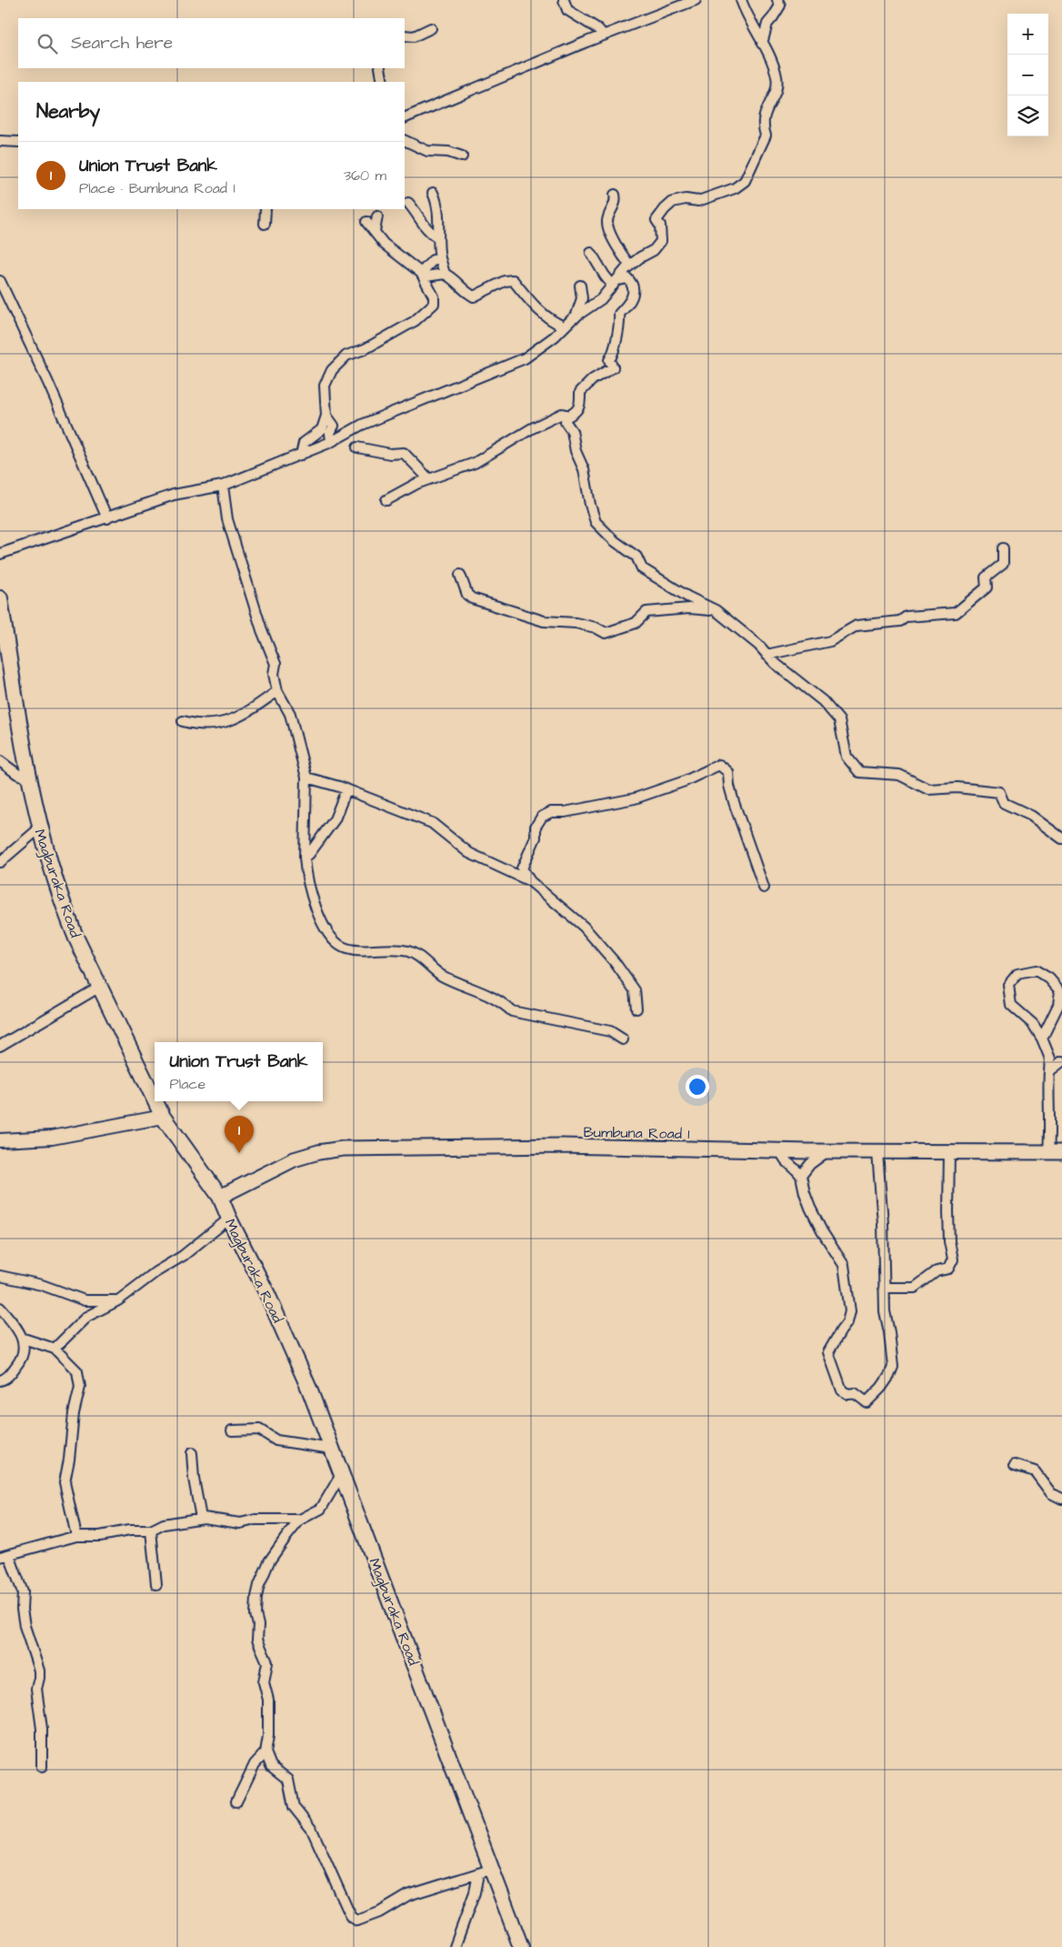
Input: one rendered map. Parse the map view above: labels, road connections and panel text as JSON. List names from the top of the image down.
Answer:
{
  "streets": {
    "main road": ["Magburaka Road", "Bumbuna Road 1"]
  },
  "crossings": [
    ["Magburaka Road", "Bumbuna Road 1"]
  ],
  "page": {
    "map_buttons": ["+", "−"],
    "search": "Search here",
    "heading": "Nearby",
    "list": [
      {
        "mark": "1",
        "name": "Union Trust Bank",
        "note": "Place · Bumbuna Road 1",
        "value": "360 m"
      }
    ],
    "popup": ["Union Trust Bank", "Place"],
    "pins": "1"
  }
}
